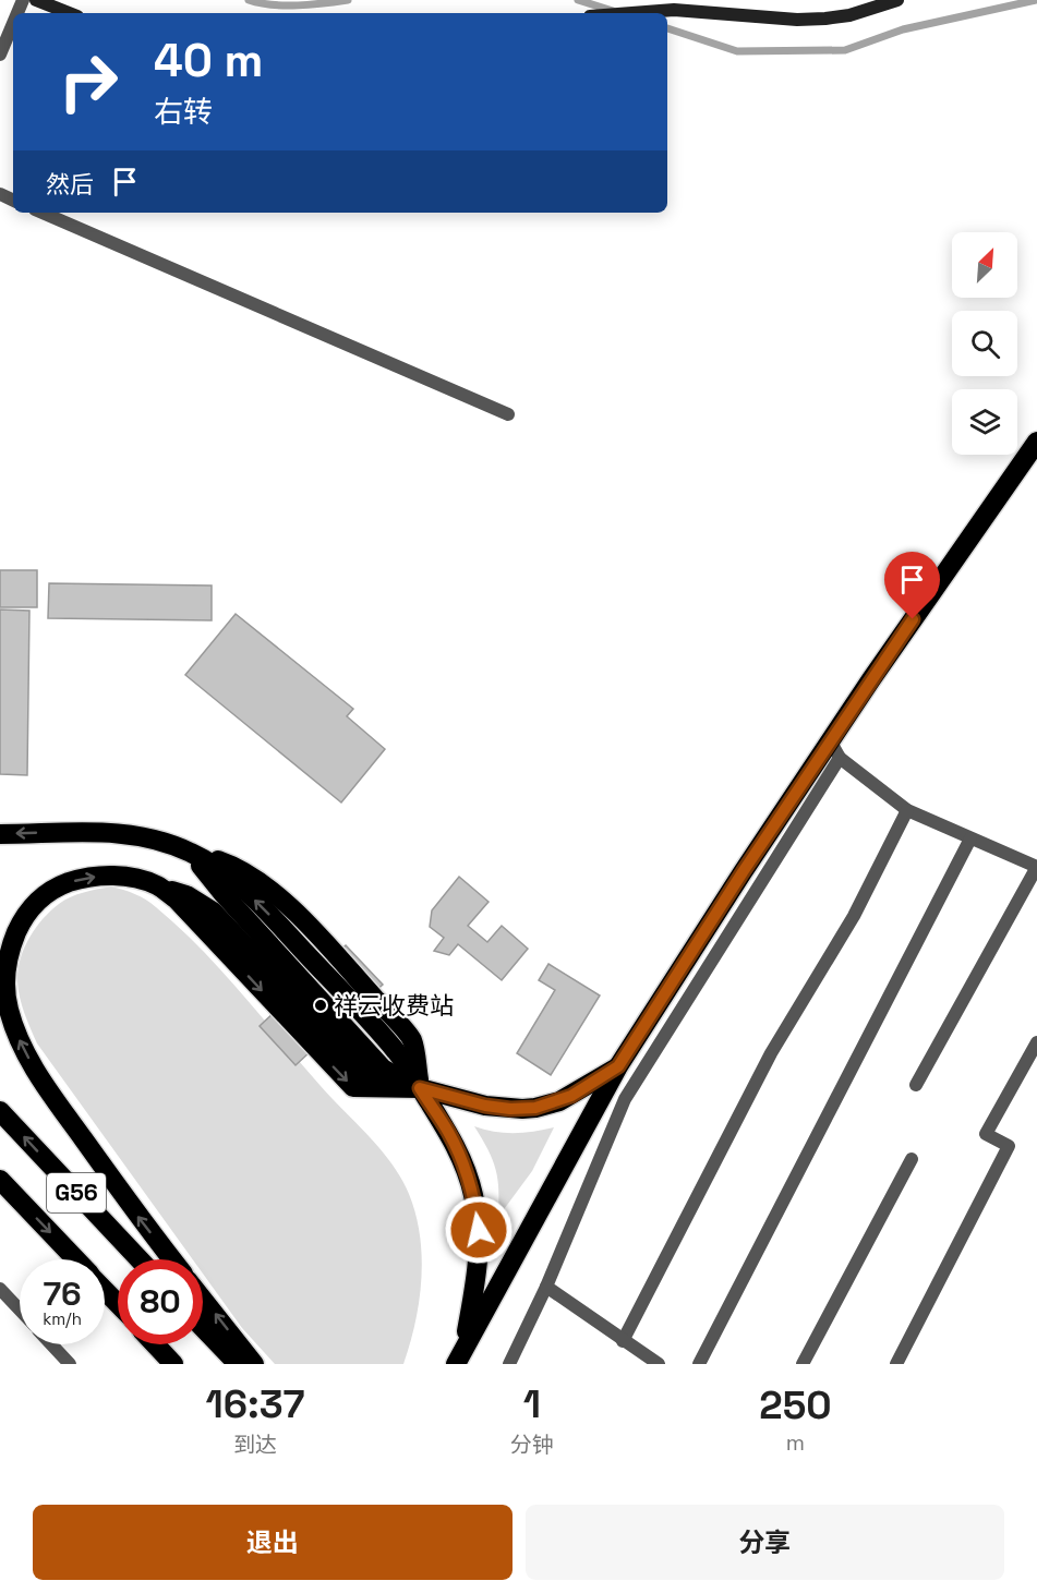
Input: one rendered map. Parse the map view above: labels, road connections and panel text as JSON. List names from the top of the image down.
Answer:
{
  "streets": {
    "highway": ["G56"]
  },
  "places": ["祥云收费站"],
  "north": "top right",
  "page": {
    "turn": ["40 m", "右转"],
    "then": "然后",
    "speed": "76 km/h",
    "limit": "80",
    "eta": [
      "16:37",
      "到达",
      "1",
      "分钟",
      "250",
      "m"
    ],
    "buttons": ["退出", "分享"]
  }
}
